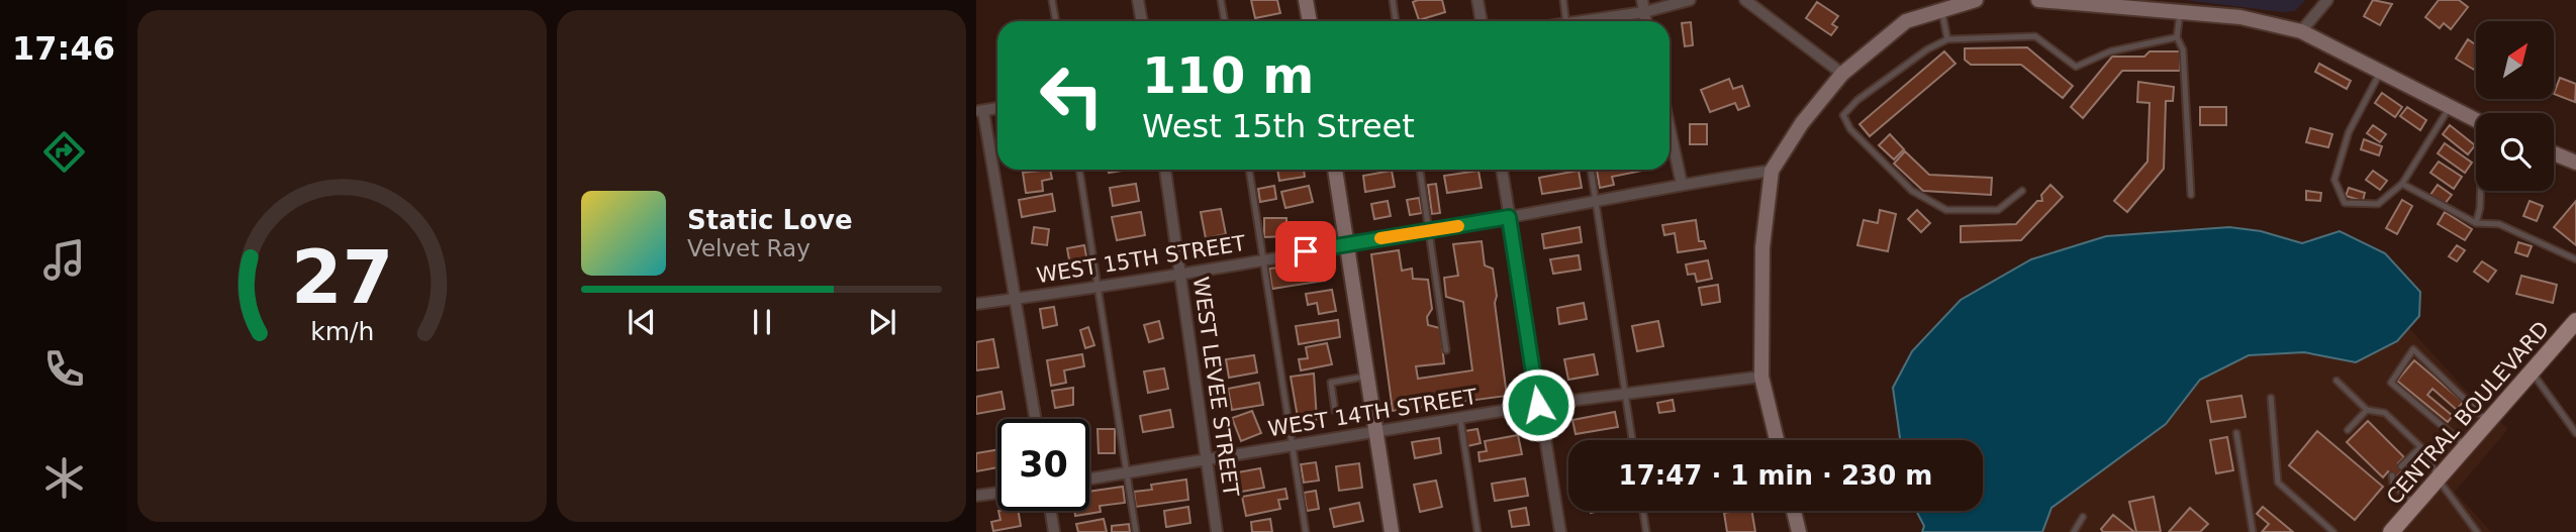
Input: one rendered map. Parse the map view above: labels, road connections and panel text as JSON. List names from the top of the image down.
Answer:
{
  "streets": {
    "main road": ["CENTRAL BOULEVARD"],
    "street": ["WEST 15TH STREET", "WEST LEVEE STREET", "WEST 14TH STREET"]
  },
  "crossings": [
    ["WEST 15TH STREET", "WEST LEVEE STREET"],
    ["WEST LEVEE STREET", "WEST 14TH STREET"]
  ],
  "north": "top right",
  "page": {
    "tabs": "17:46",
    "turn": ["110 m", "West 15th Street"],
    "song": ["Static Love", "Velvet Ray"],
    "limit": "30",
    "trip": "17:47 · 1 min · 230 m",
    "gauge": ["27", "km/h"]
  }
}
